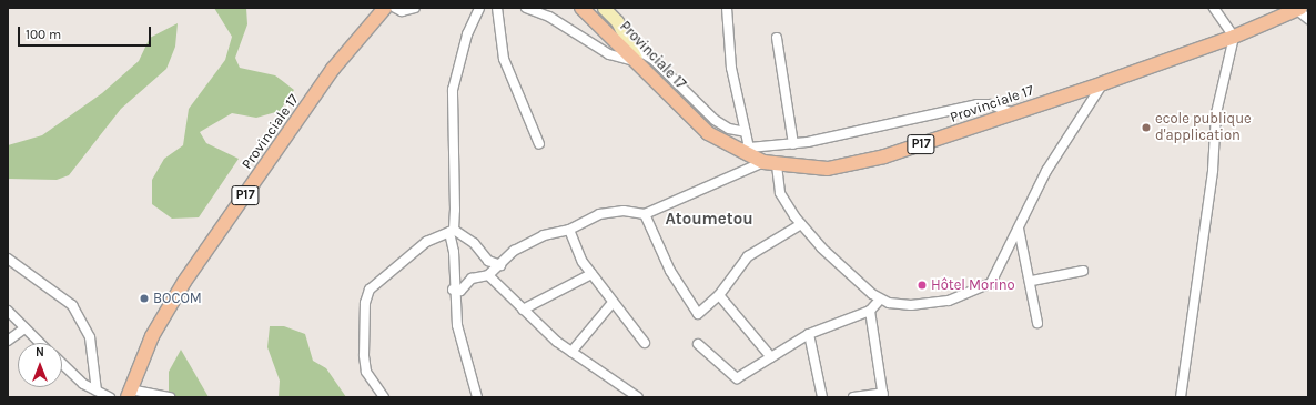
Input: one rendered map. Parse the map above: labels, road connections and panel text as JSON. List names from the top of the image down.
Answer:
{
  "streets": {
    "main road": ["Provinciale 17", "P17"]
  },
  "districts": ["Atoumetou"],
  "places": ["ecole publique d'application", "Hôtel Morino", "BOCOM"],
  "scale_bar": "100 m",
  "north": "top"
}
